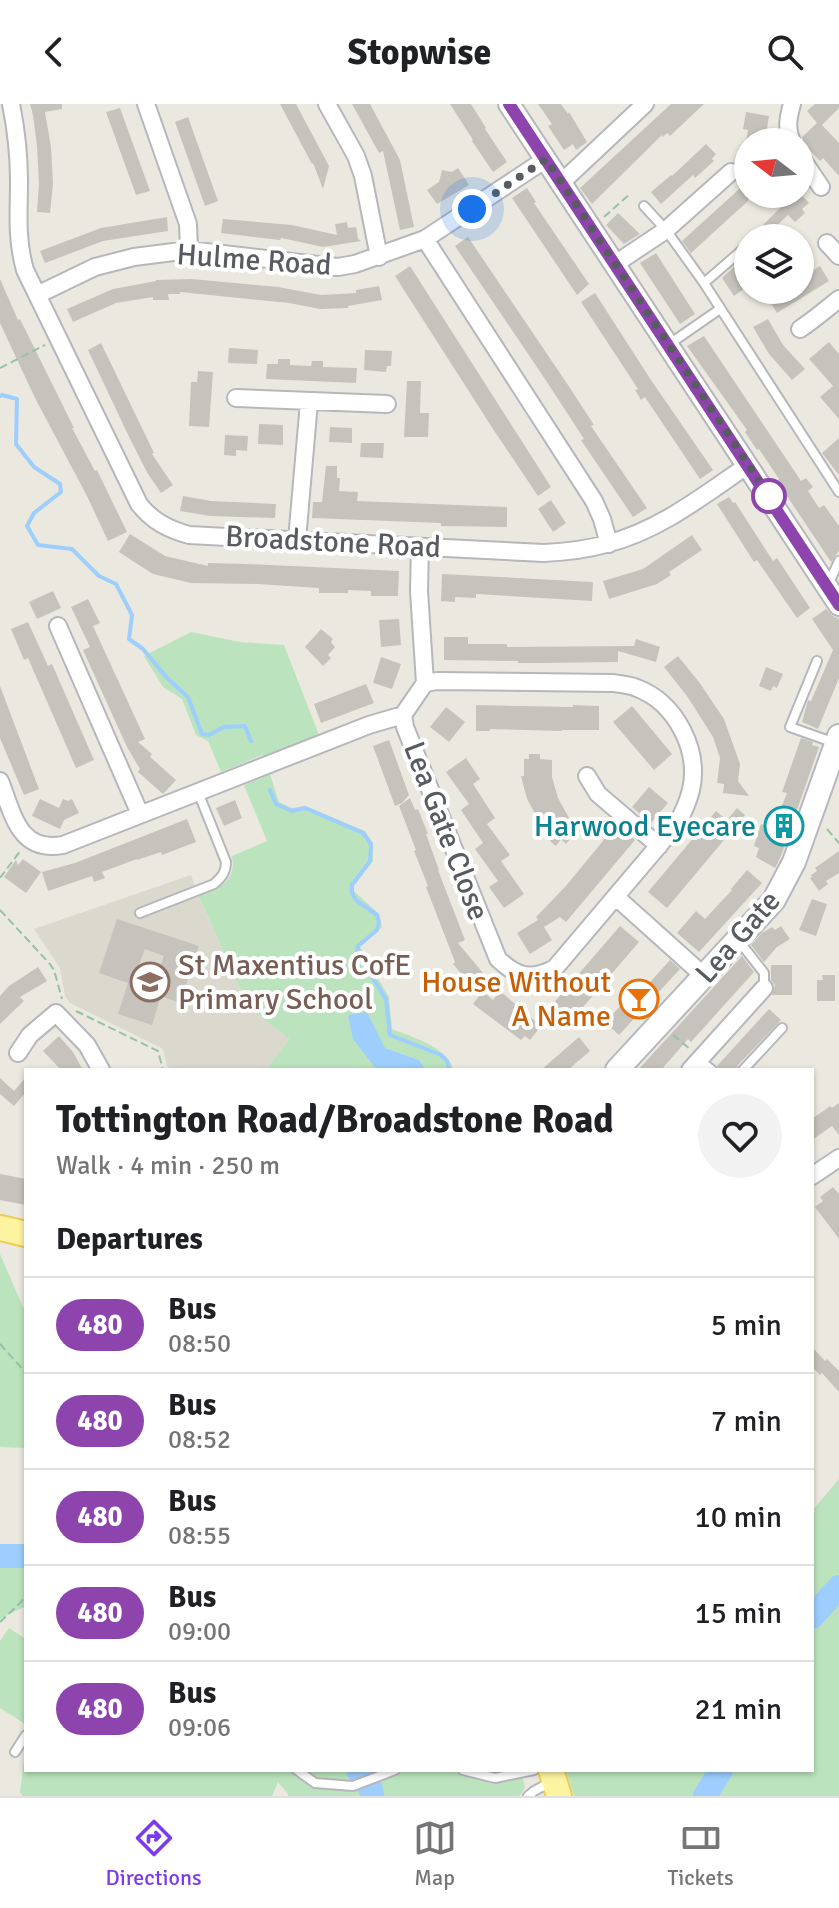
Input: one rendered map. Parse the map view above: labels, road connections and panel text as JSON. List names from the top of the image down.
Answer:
{
  "streets": {
    "main road": ["Lea Gate"],
    "street": ["Hulme Road", "Broadstone Road", "Lea Gate Close"]
  },
  "crossings": [
    ["Hulme Road", "Broadstone Road"]
  ],
  "places": {
    "building": ["Harwood Eyecare"],
    "school or university": ["St Maxentius CofE Primary School"],
    "bar": ["House Without A Name"]
  },
  "lines": ["bus line 480"],
  "north": "left",
  "page": {
    "header": "Stopwise",
    "heading": [
      ["Tottington Road/Broadstone Road", "Walk · 4 min · 250 m"],
      "Departures"
    ],
    "list": [
      {
        "mark": "480",
        "name": "Bus",
        "note": "08:50",
        "value": "5 min"
      },
      {
        "mark": "480",
        "name": "Bus",
        "note": "08:52",
        "value": "7 min"
      },
      {
        "mark": "480",
        "name": "Bus",
        "note": "08:55",
        "value": "10 min"
      },
      {
        "mark": "480",
        "name": "Bus",
        "note": "09:00",
        "value": "15 min"
      },
      {
        "mark": "480",
        "name": "Bus",
        "note": "09:06",
        "value": "21 min"
      }
    ],
    "tabs": ["Directions", "Map", "Tickets"]
  }
}
